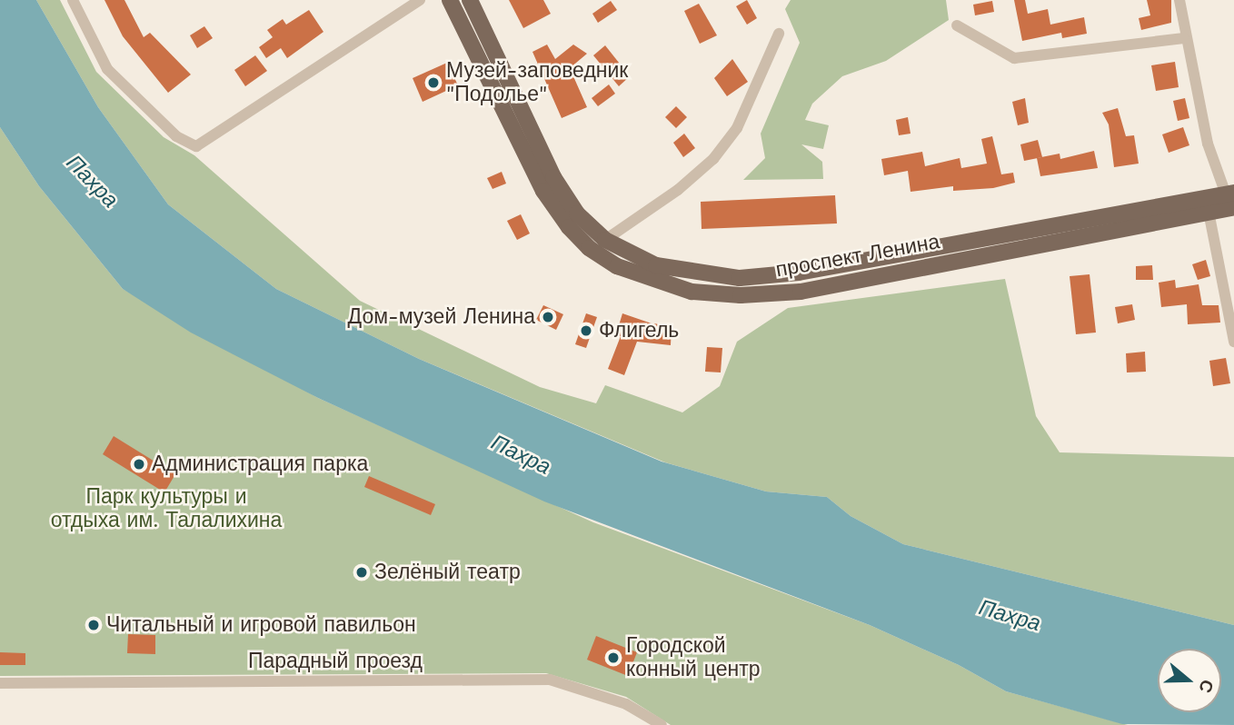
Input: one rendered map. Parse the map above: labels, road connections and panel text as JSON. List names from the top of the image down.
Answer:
{
  "streets": {
    "main road": ["проспект Ленина"],
    "street": ["Парадный проезд"]
  },
  "water": ["Пахра"],
  "parks": ["Парк культуры и отдыха им. Талалихина"],
  "places": [
    "Музей-заповедник \"Подолье\"",
    "Дом-музей Ленина",
    "Флигель",
    "Администрация парка",
    "Зелёный театр",
    "Читальный и игровой павильон",
    "Городской конный центр"
  ],
  "north": "right"
}
